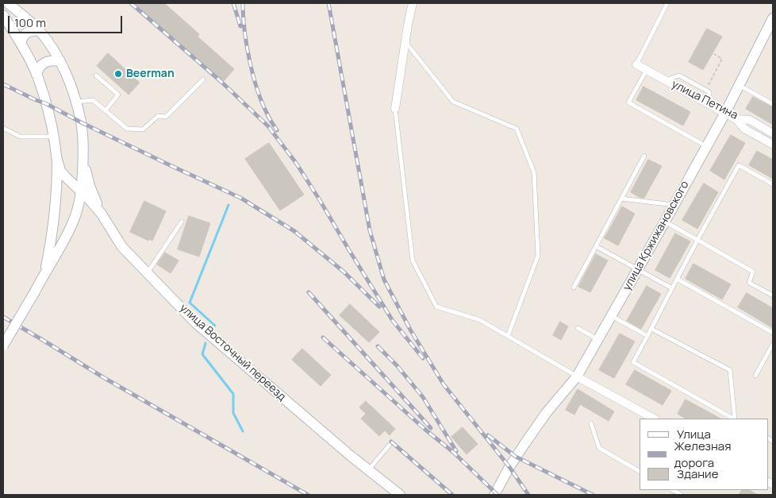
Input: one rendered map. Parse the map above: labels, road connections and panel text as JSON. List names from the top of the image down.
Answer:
{
  "streets": {
    "street": ["улица Петина", "улица Кржижановского", "улица Восточный переезд"]
  },
  "crossings": [
    ["улица Петина", "улица Кржижановского"]
  ],
  "places": ["Beerman"],
  "legend": ["Улица", "Железная дорога", "Здание"],
  "scale_bar": "100 m"
}
